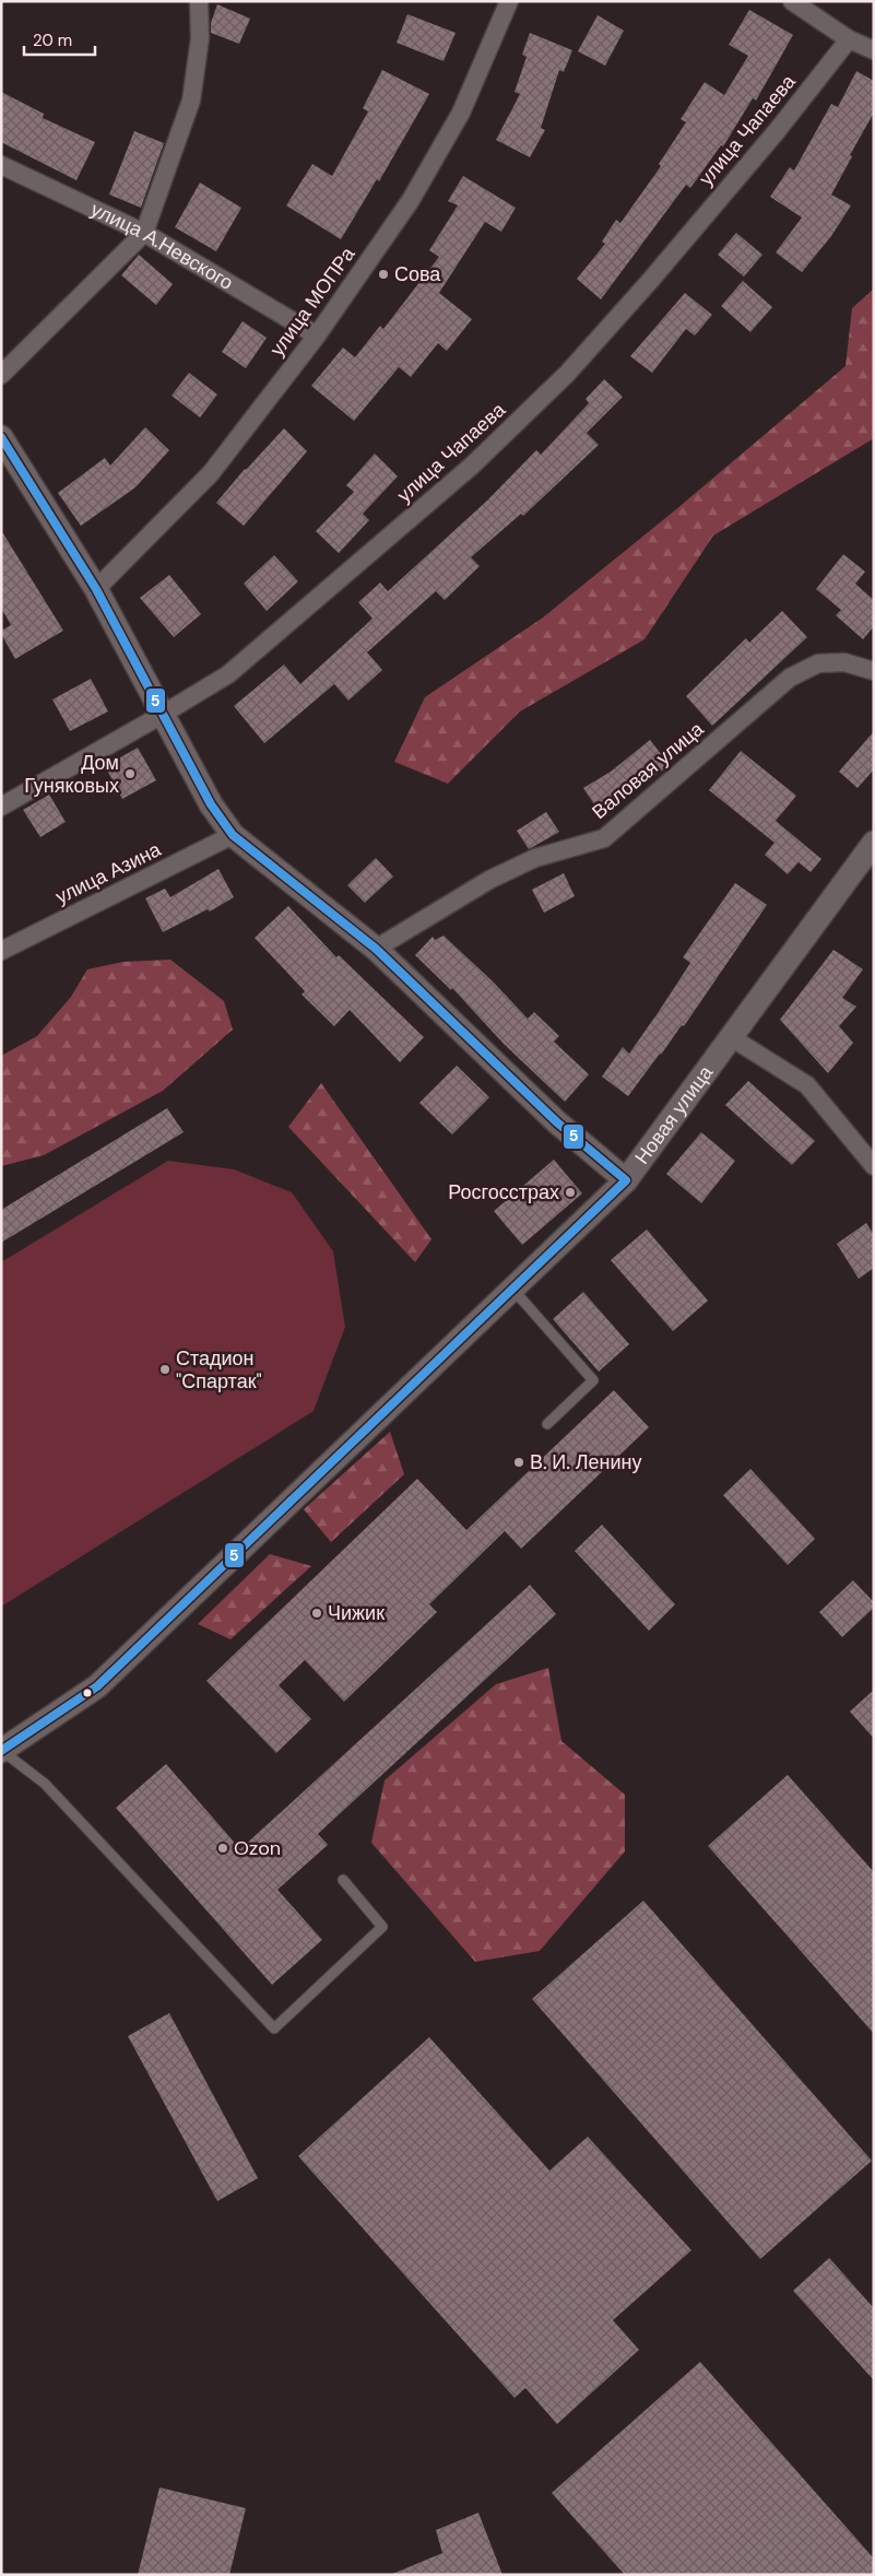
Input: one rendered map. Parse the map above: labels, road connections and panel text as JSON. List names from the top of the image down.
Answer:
{
  "streets": {
    "street": [
      "улица Чапаева",
      "улица А.Невского",
      "улица МОПРа",
      "Валовая улица",
      "улица Азина",
      "Новая улица"
    ]
  },
  "crossings": [
    ["улица А.Невского", "улица МОПРа"]
  ],
  "places": [
    "Сова",
    "Дом Гуняковых",
    "Росгосстрах",
    "Стадион \"Спартак\"",
    "В. И. Ленину",
    "Чижик",
    "Ozon"
  ],
  "lines": ["transit line 5"],
  "scale_bar": "20 m"
}
